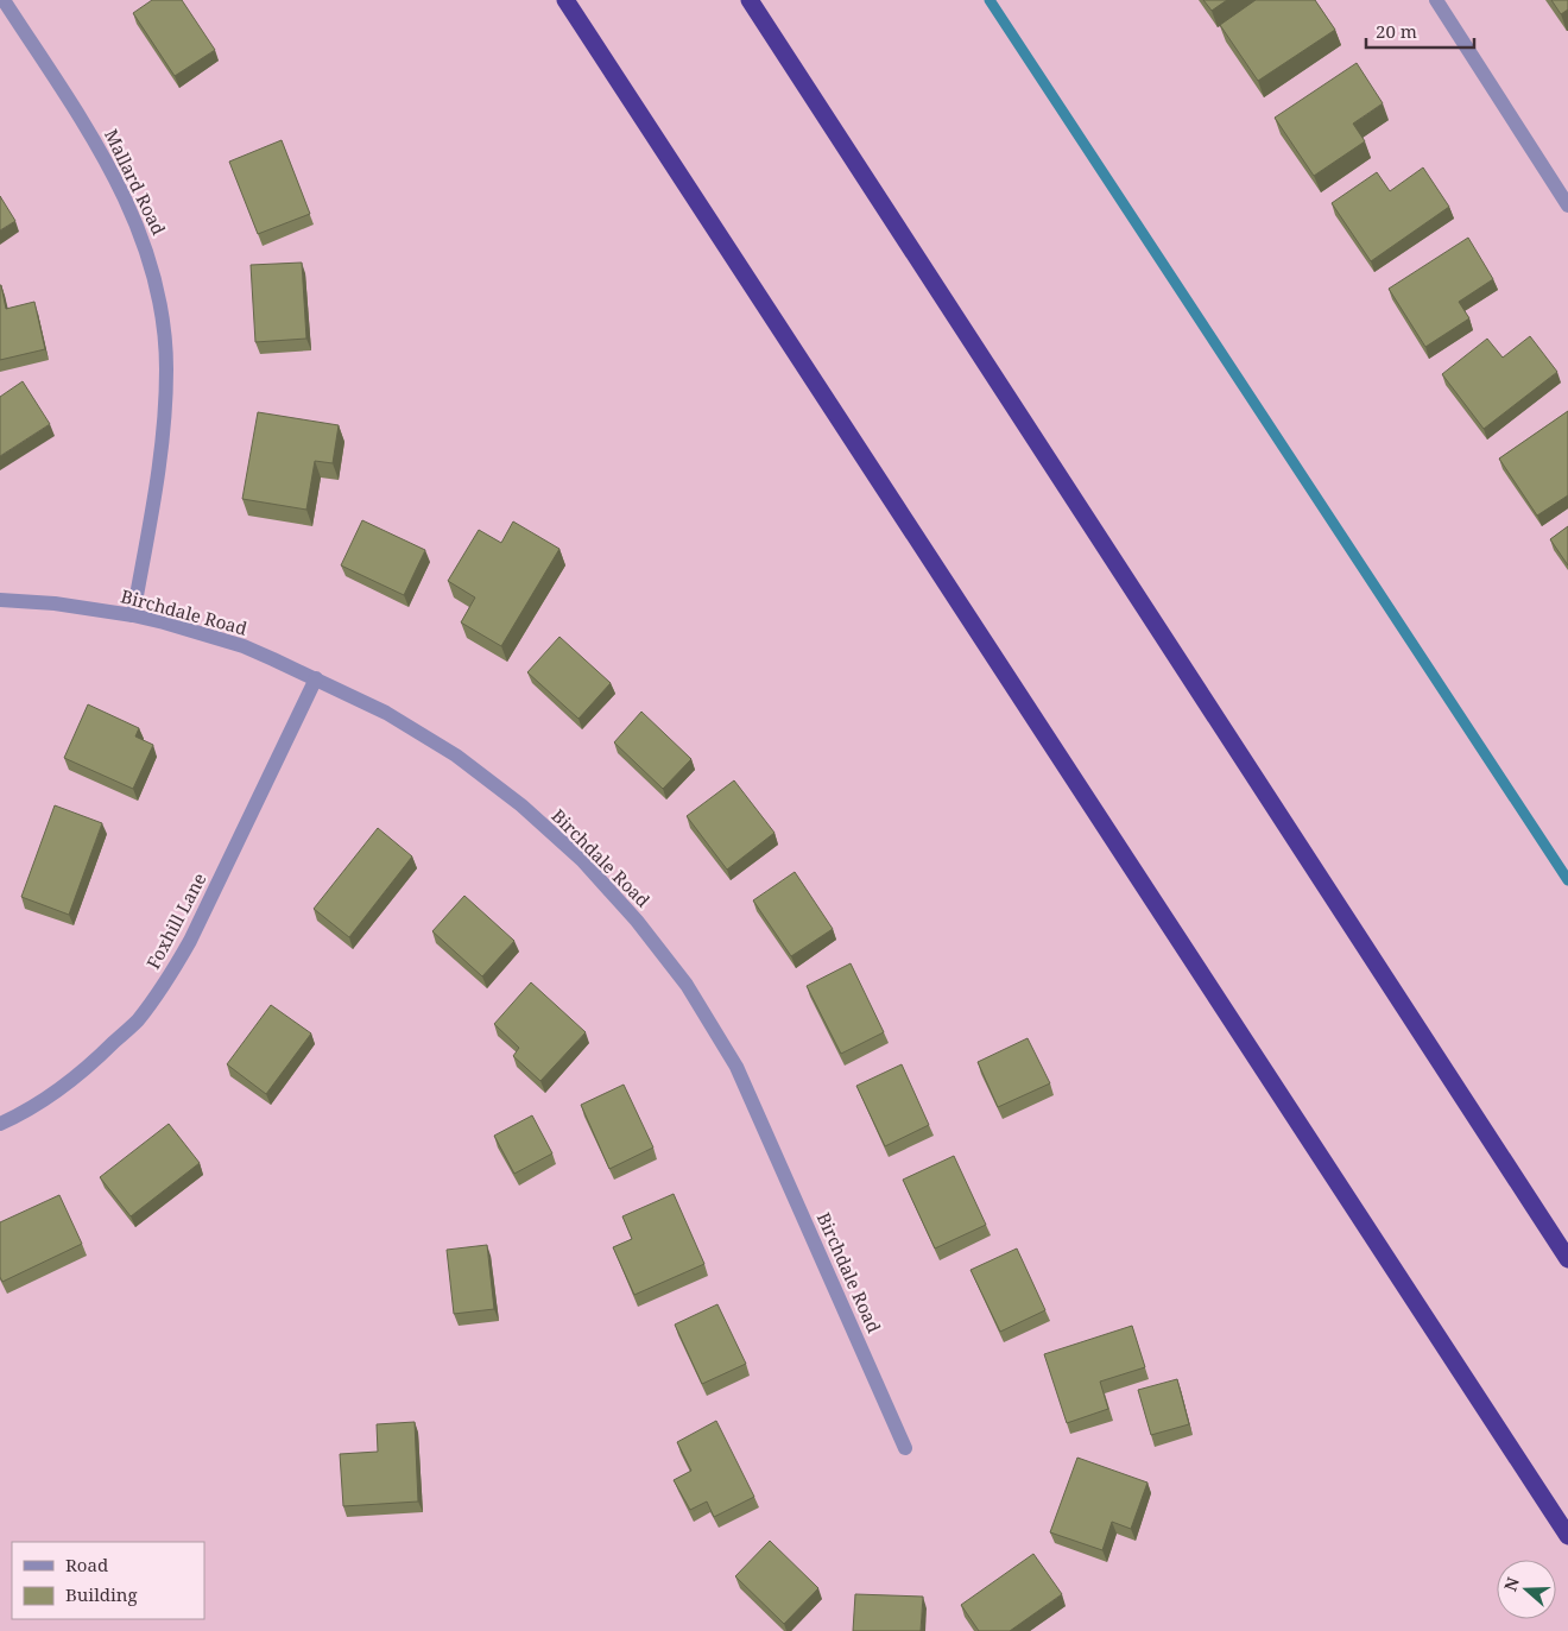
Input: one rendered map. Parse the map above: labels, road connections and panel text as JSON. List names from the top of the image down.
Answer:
{
  "streets": {
    "street": ["Mallard Road", "Birchdale Road", "Foxhill Lane"]
  },
  "crossings": [
    ["Mallard Road", "Birchdale Road"],
    ["Birchdale Road", "Foxhill Lane"]
  ],
  "legend": ["Road", "Building"],
  "scale_bar": "20 m",
  "north": "left"
}
